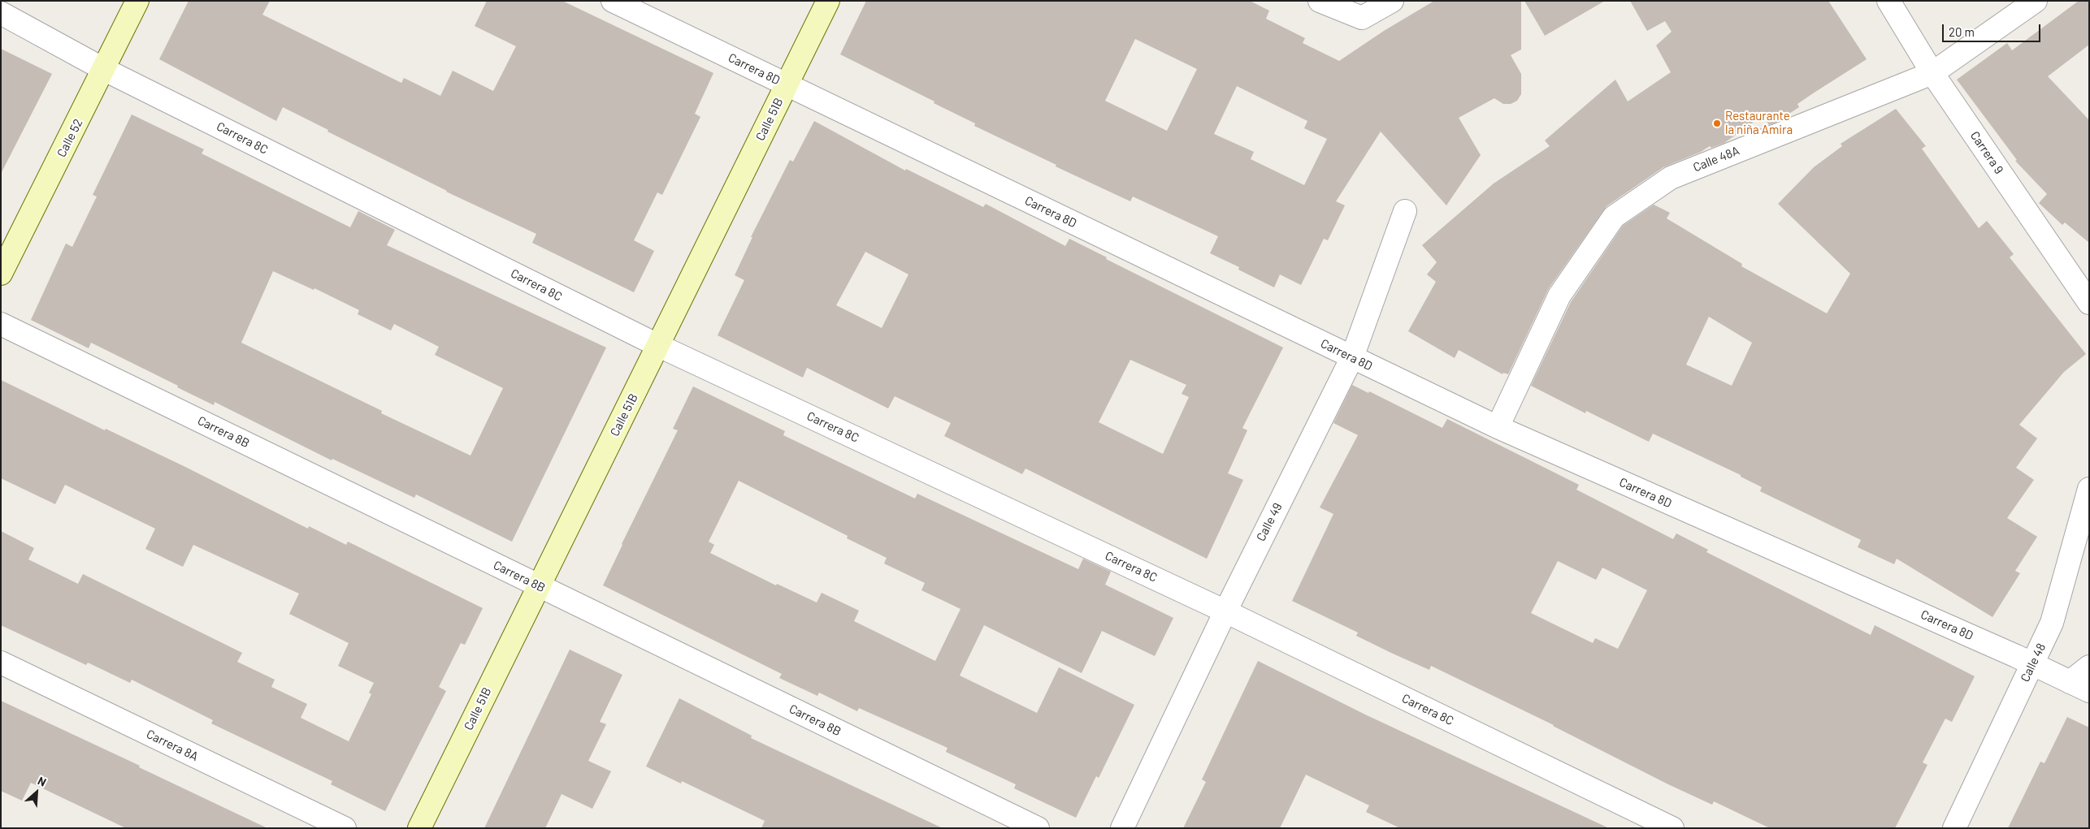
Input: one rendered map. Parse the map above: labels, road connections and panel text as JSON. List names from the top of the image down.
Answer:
{
  "streets": {
    "street": [
      "Carrera 8D",
      "Calle 51B",
      "Calle 52",
      "Carrera 8C",
      "Carrera 9",
      "Calle 48A",
      "Carrera 8B",
      "Calle 49",
      "Calle 48",
      "Carrera 8A"
    ]
  },
  "crossings": [
    ["Carrera 8D", "Calle 51B"],
    ["Carrera 8D", "Calle 48A"],
    ["Carrera 8D", "Calle 49"],
    ["Carrera 8D", "Calle 48"],
    ["Calle 51B", "Carrera 8C"],
    ["Calle 51B", "Carrera 8B"],
    ["Calle 52", "Carrera 8C"],
    ["Carrera 8C", "Calle 49"],
    ["Carrera 9", "Calle 48A"]
  ],
  "places": ["Restaurante la niña Amira"],
  "scale_bar": "20 m",
  "north": "top right"
}
